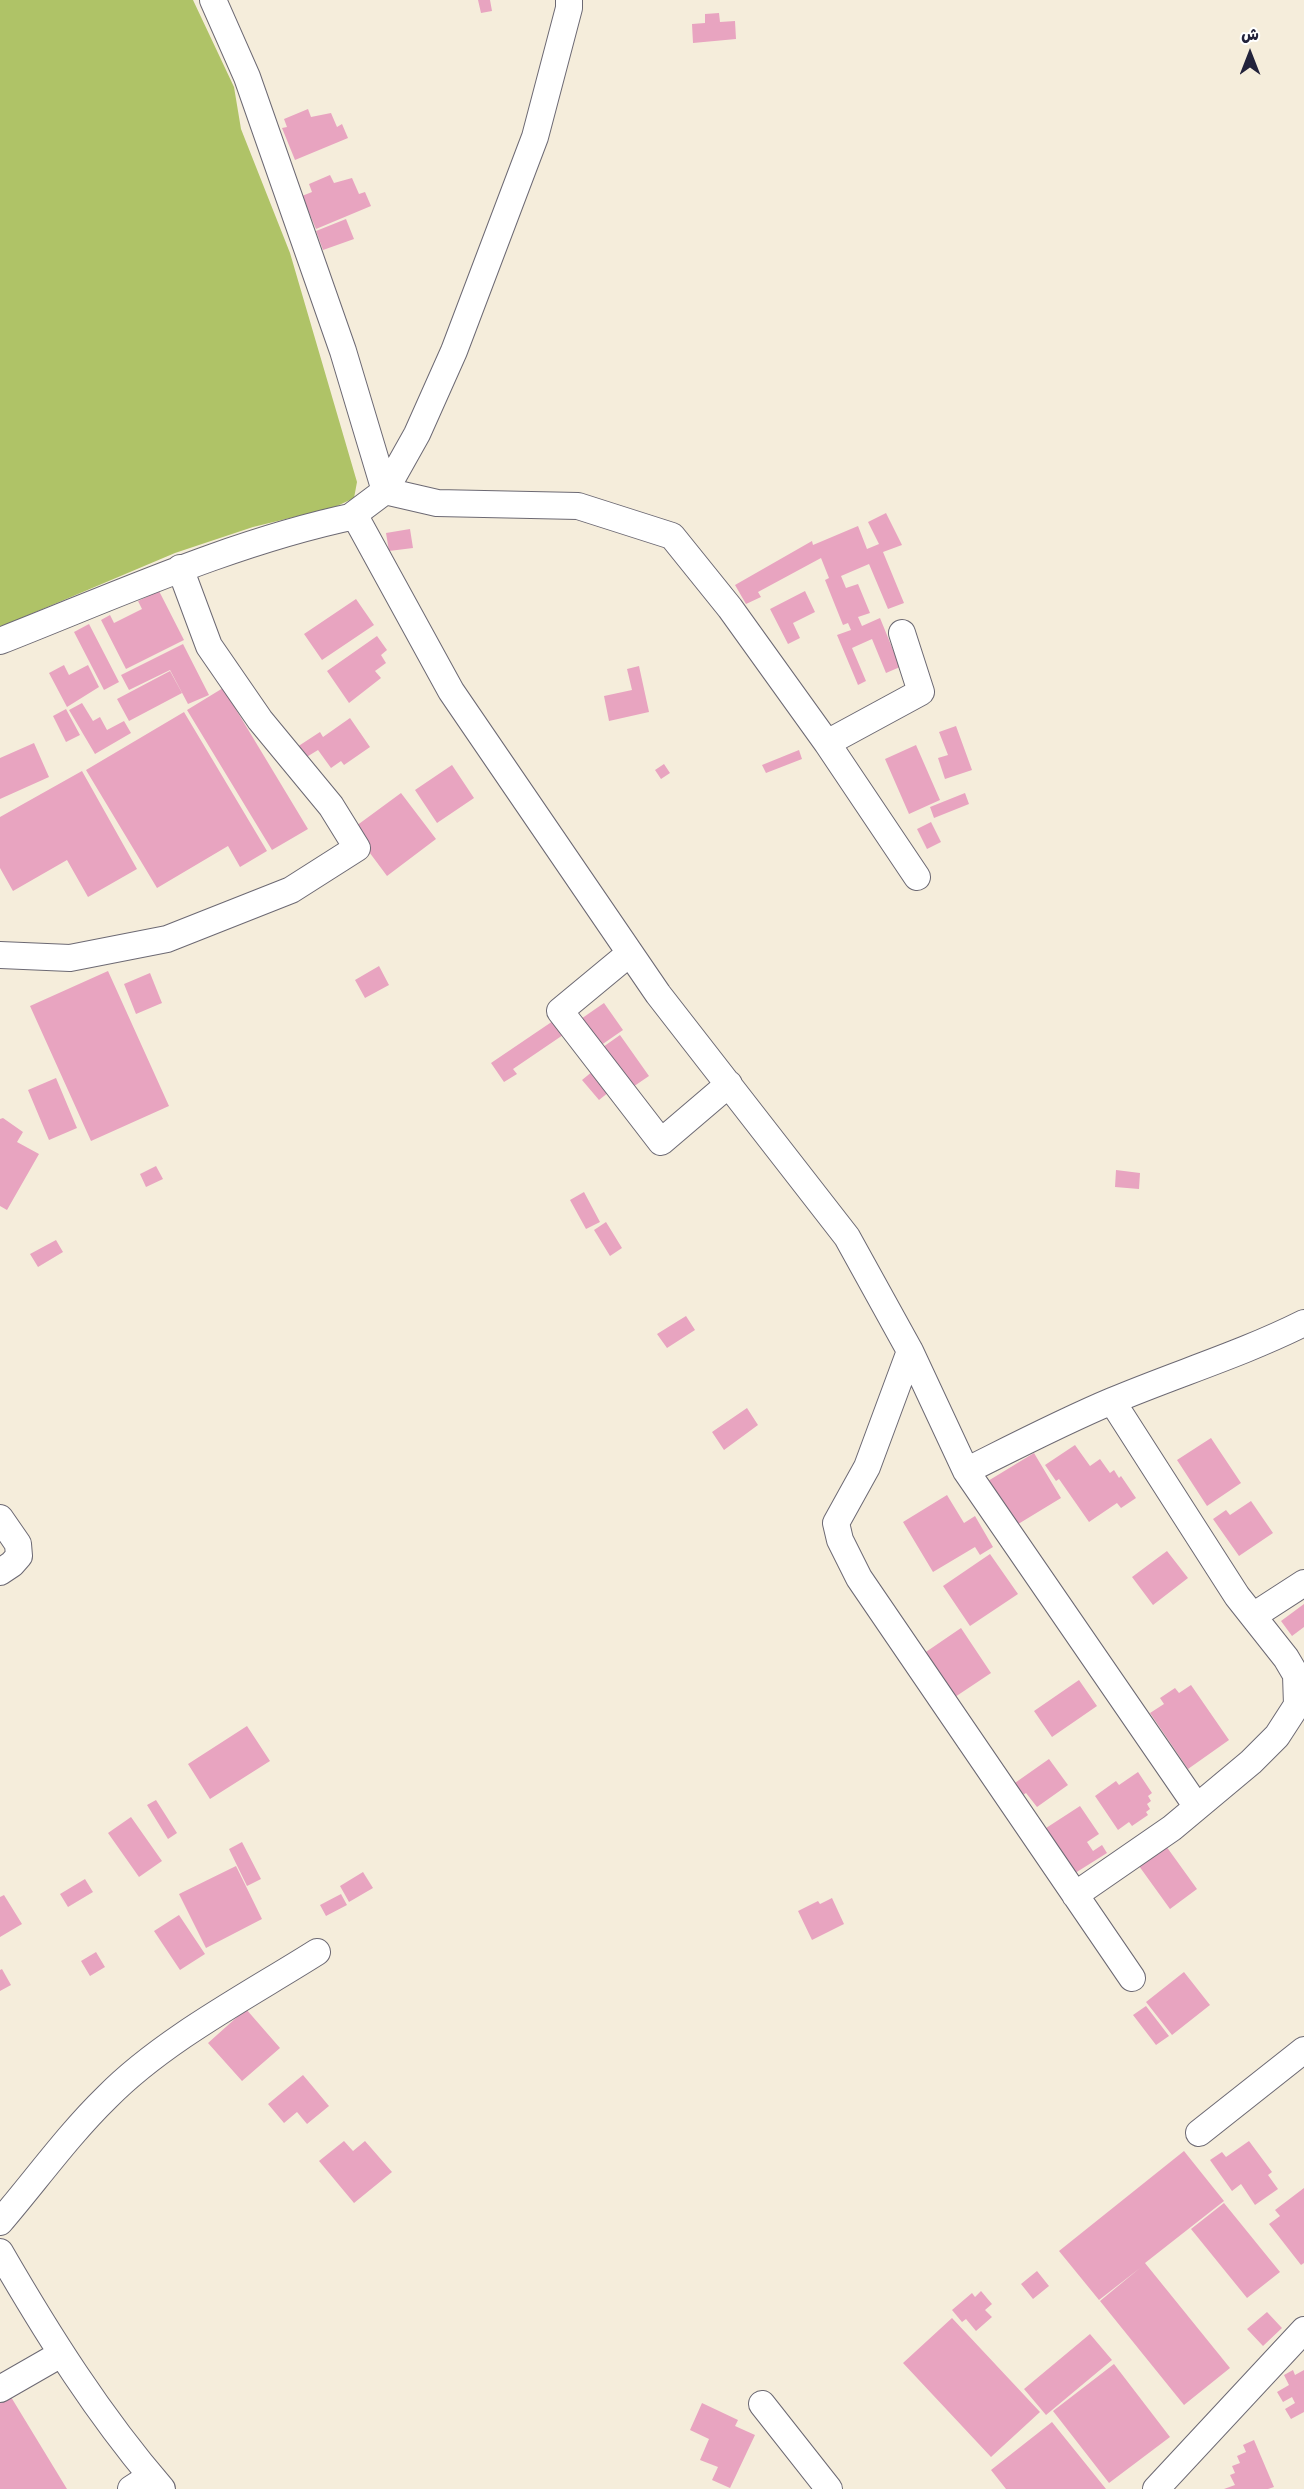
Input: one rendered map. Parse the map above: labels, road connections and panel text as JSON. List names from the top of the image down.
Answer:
{
  "north": "top"
}
